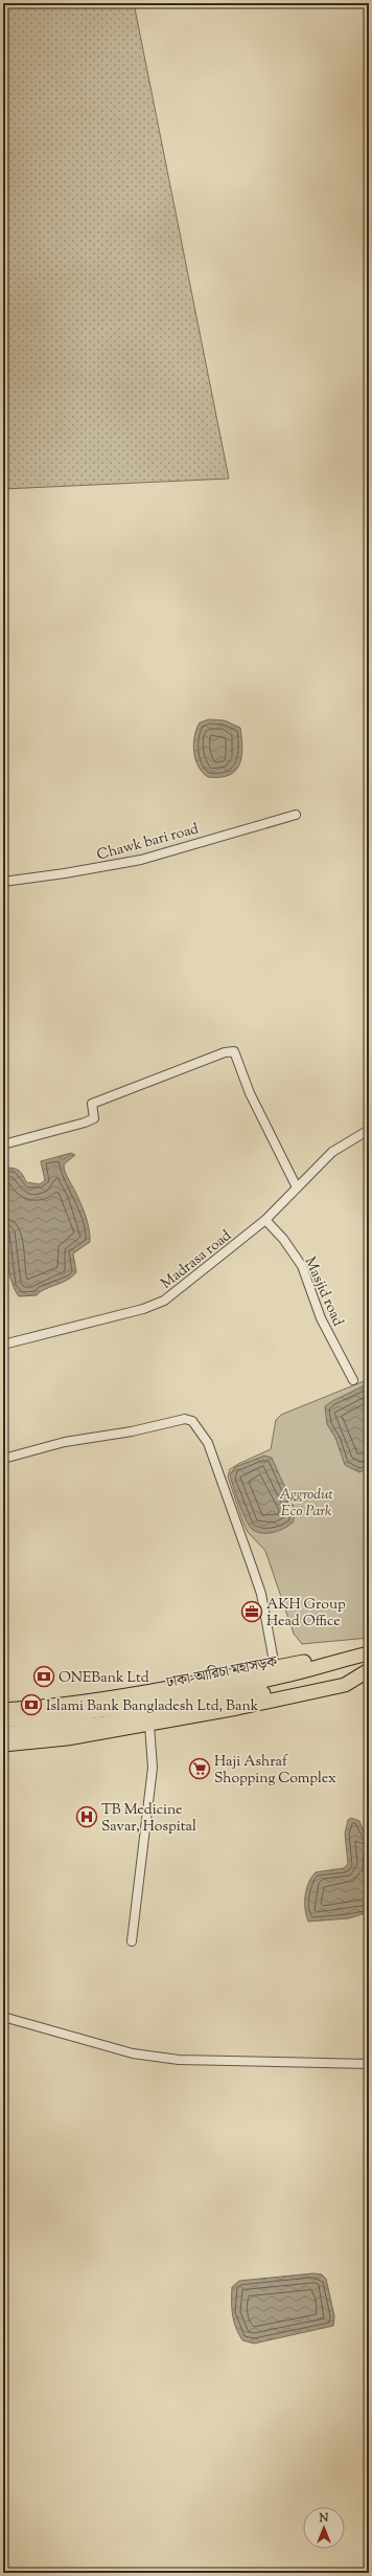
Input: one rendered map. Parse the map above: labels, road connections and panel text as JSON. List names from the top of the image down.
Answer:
{
  "streets": {
    "highway": ["ঢাকা-আরিচা মহাসড়ক"],
    "street": ["Chawk bari road", "Madrasa road", "Masjid road"]
  },
  "crossings": [
    ["Madrasa road", "Masjid road"]
  ],
  "parks": ["Aggrodut Eco Park"],
  "places": {
    "office": ["AKH Group Head Office"],
    "bank": ["ONEBank Ltd", "Islami Bank Bangladesh Ltd, Bank"],
    "supermarket": ["Haji Ashraf Shopping Complex"],
    "hospital": ["TB Medicine Savar, Hospital"]
  },
  "north": "top"
}
